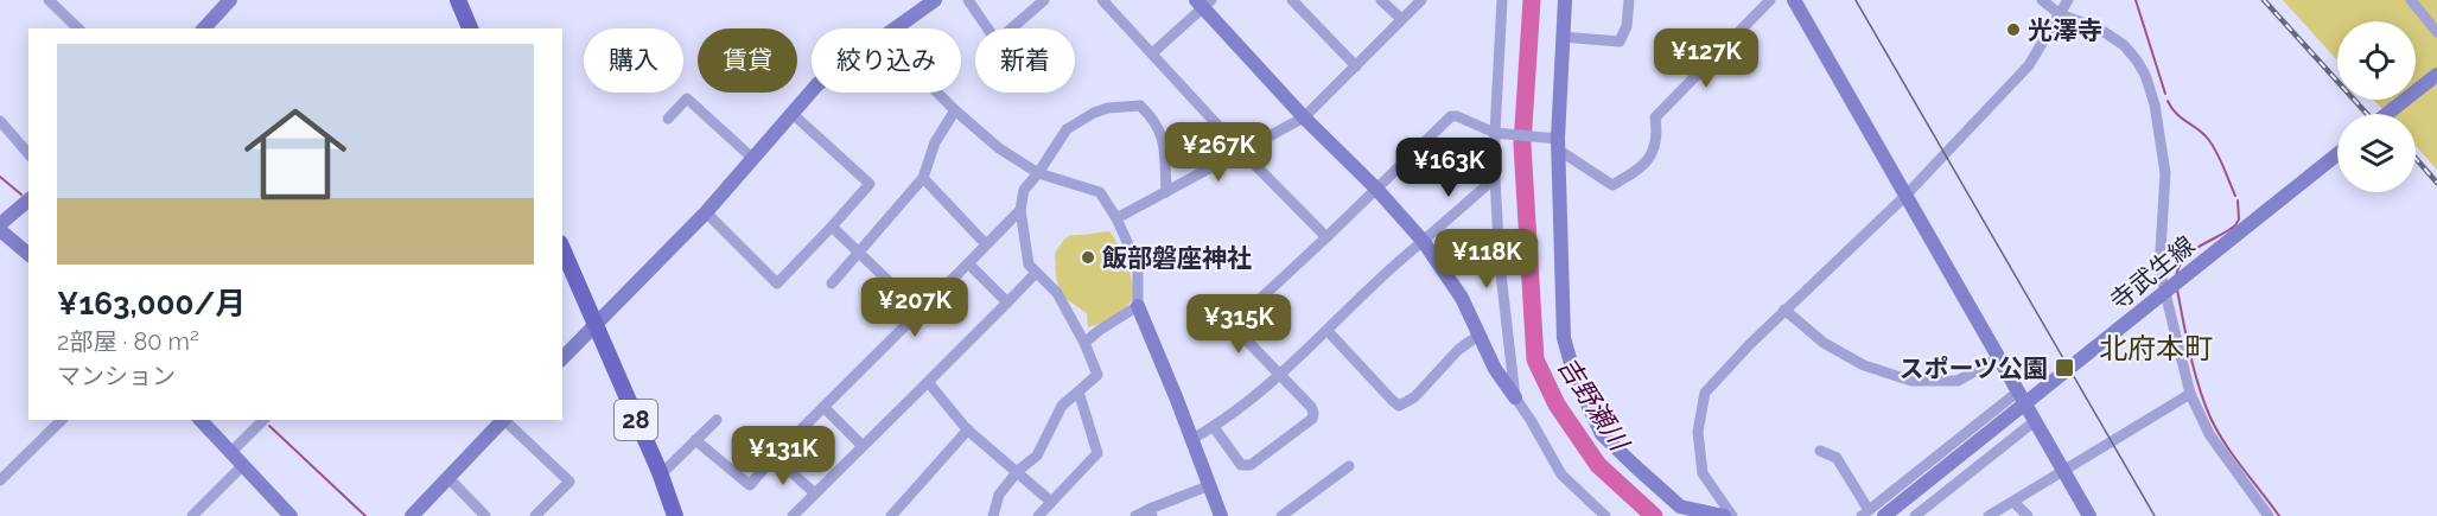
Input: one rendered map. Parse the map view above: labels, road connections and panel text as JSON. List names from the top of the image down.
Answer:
{
  "streets": {
    "main road": ["28"],
    "street": ["寺武生線"]
  },
  "districts": ["北府本町"],
  "water": ["吉野瀬川"],
  "places": {
    "other": ["光澤寺", "飯部磐座神社"],
    "transit": ["スポーツ公園"]
  },
  "page": {
    "price": [
      "¥127K",
      "¥267K",
      "¥163K",
      "¥118K",
      "¥207K",
      "¥315K",
      "¥131K"
    ],
    "chip": [
      "購入",
      "賃貸",
      "絞り込み",
      "新着"
    ],
    "list": [
      {
        "name": "¥163,000/月",
        "note": "2部屋 · 80 m² · マンション"
      }
    ]
  }
}
